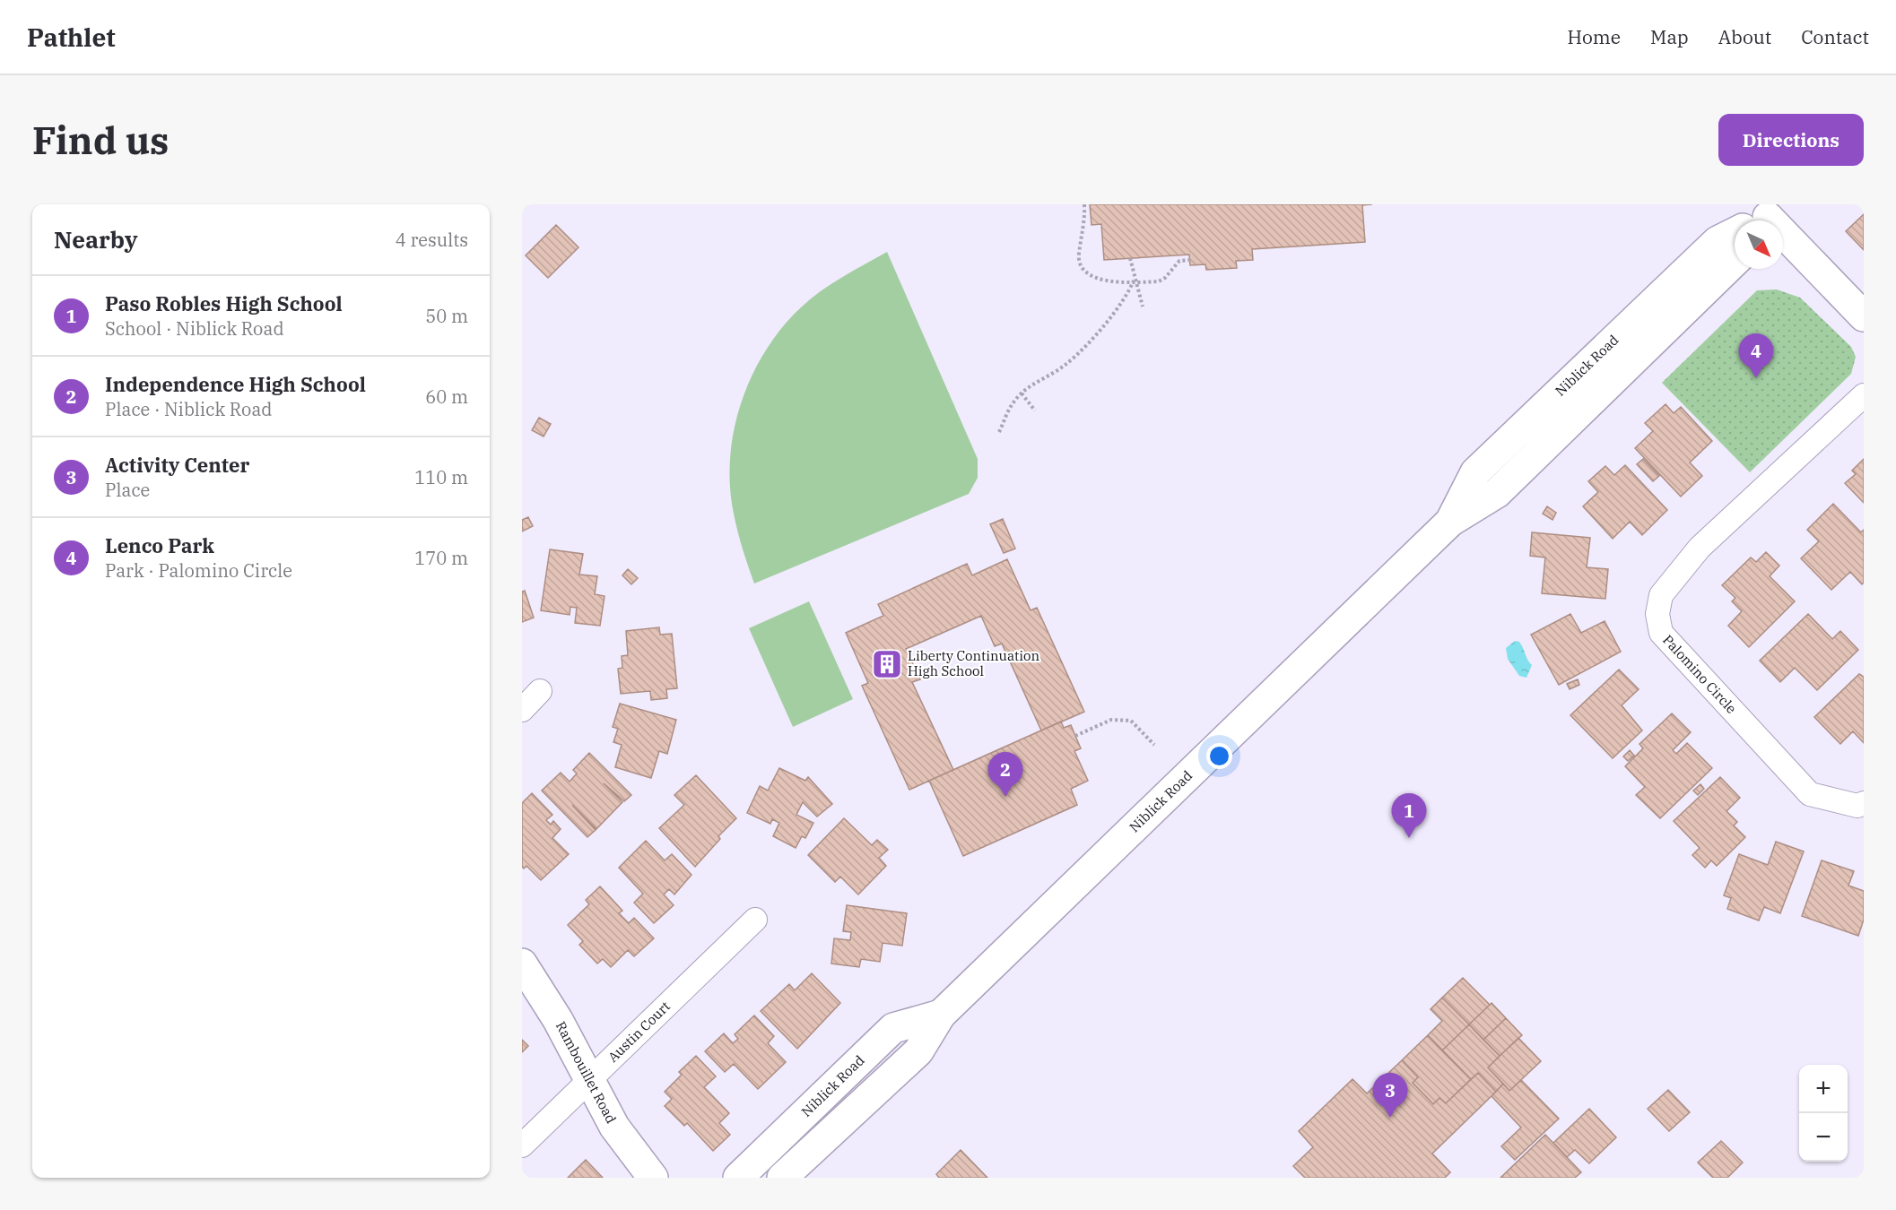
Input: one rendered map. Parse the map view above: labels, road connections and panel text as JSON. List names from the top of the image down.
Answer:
{
  "streets": {
    "main road": ["Niblick Road", "Rambouillet Road"],
    "street": ["Palomino Circle", "Austin Court"]
  },
  "crossings": [
    ["Austin Court", "Rambouillet Road"]
  ],
  "places": {
    "building": ["Liberty Continuation High School"]
  },
  "north": "bottom right",
  "page": {
    "header": "Pathlet",
    "nav": [
      "Home",
      "Map",
      "About",
      "Contact"
    ],
    "buttons": "Directions",
    "title": "Find us",
    "heading": ["Nearby", "4 results"],
    "list": [
      {
        "mark": "1",
        "name": "Paso Robles High School",
        "note": "School · Niblick Road",
        "value": "50 m"
      },
      {
        "mark": "2",
        "name": "Independence High School",
        "note": "Place · Niblick Road",
        "value": "60 m"
      },
      {
        "mark": "3",
        "name": "Activity Center",
        "note": "Place",
        "value": "110 m"
      },
      {
        "mark": "4",
        "name": "Lenco Park",
        "note": "Park · Palomino Circle",
        "value": "170 m"
      }
    ],
    "pins": [
      "4",
      "2",
      "1",
      "3"
    ],
    "map_buttons": ["+", "−"]
  }
}
